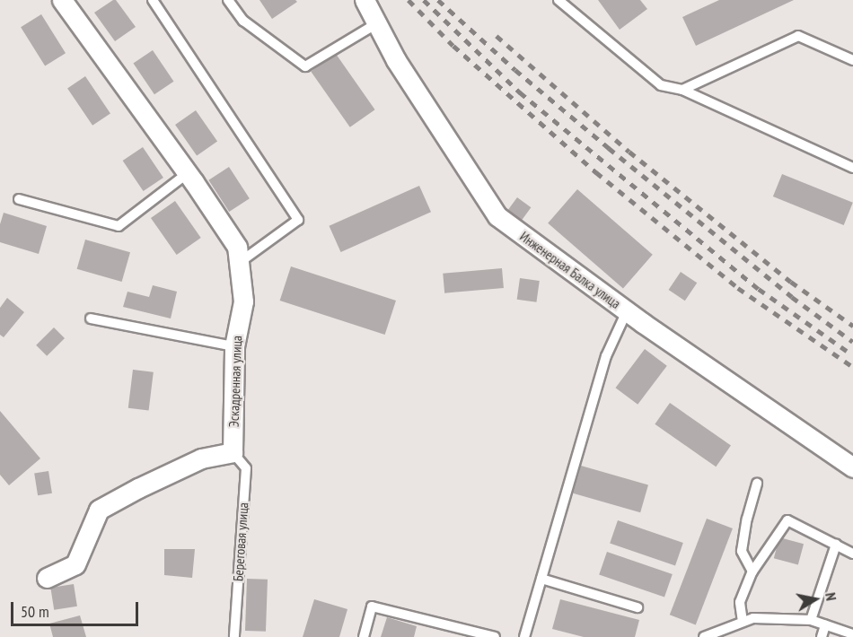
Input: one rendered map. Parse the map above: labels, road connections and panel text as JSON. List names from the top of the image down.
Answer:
{
  "streets": {
    "street": ["Инженерная Балка улица", "Эскадренная улица"],
    "lane": ["Береговая улица"]
  },
  "crossings": [
    ["Эскадренная улица", "Береговая улица"]
  ],
  "scale_bar": "50 m",
  "north": "right"
}
